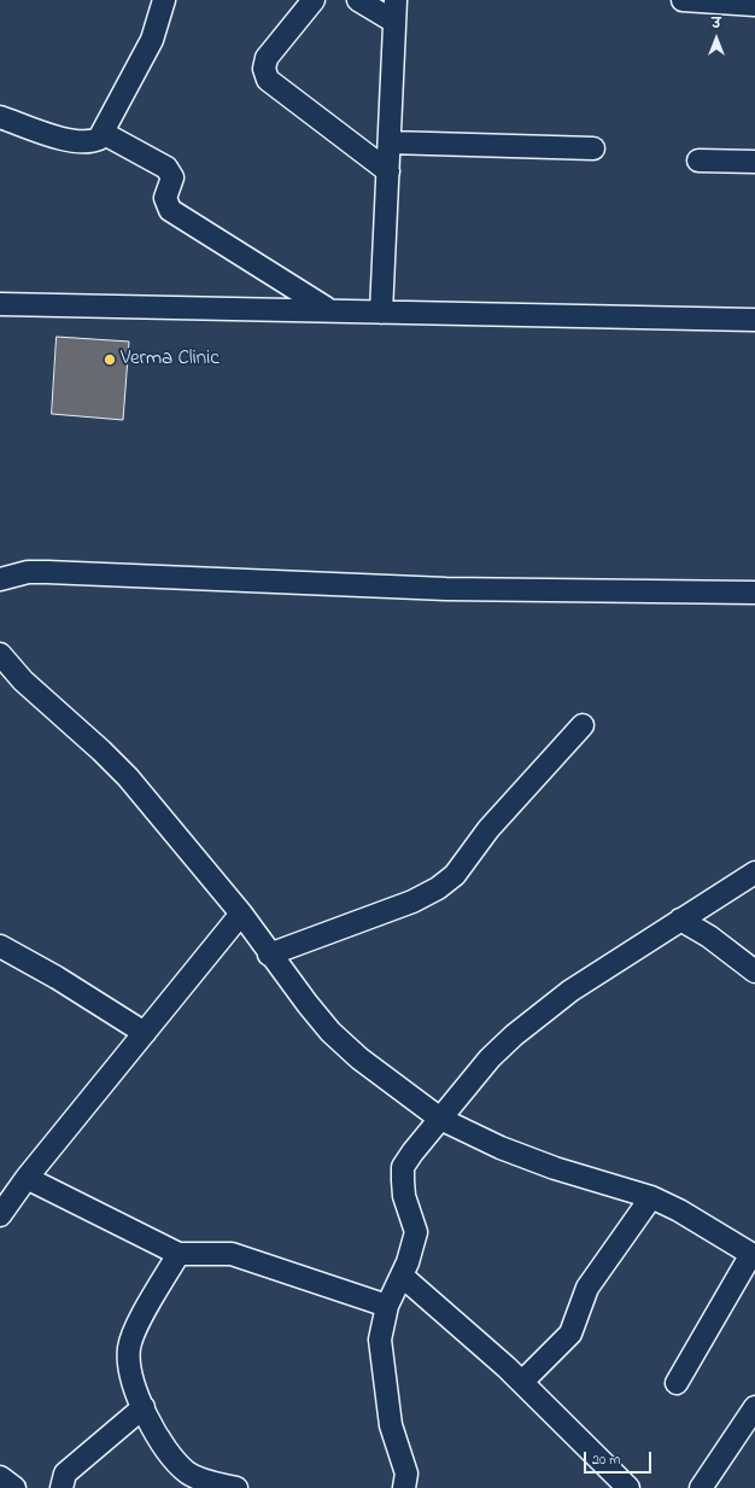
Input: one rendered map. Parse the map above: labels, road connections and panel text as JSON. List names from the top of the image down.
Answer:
{
  "places": ["Verma Clinic"],
  "scale_bar": "20 m",
  "north": "top"
}
